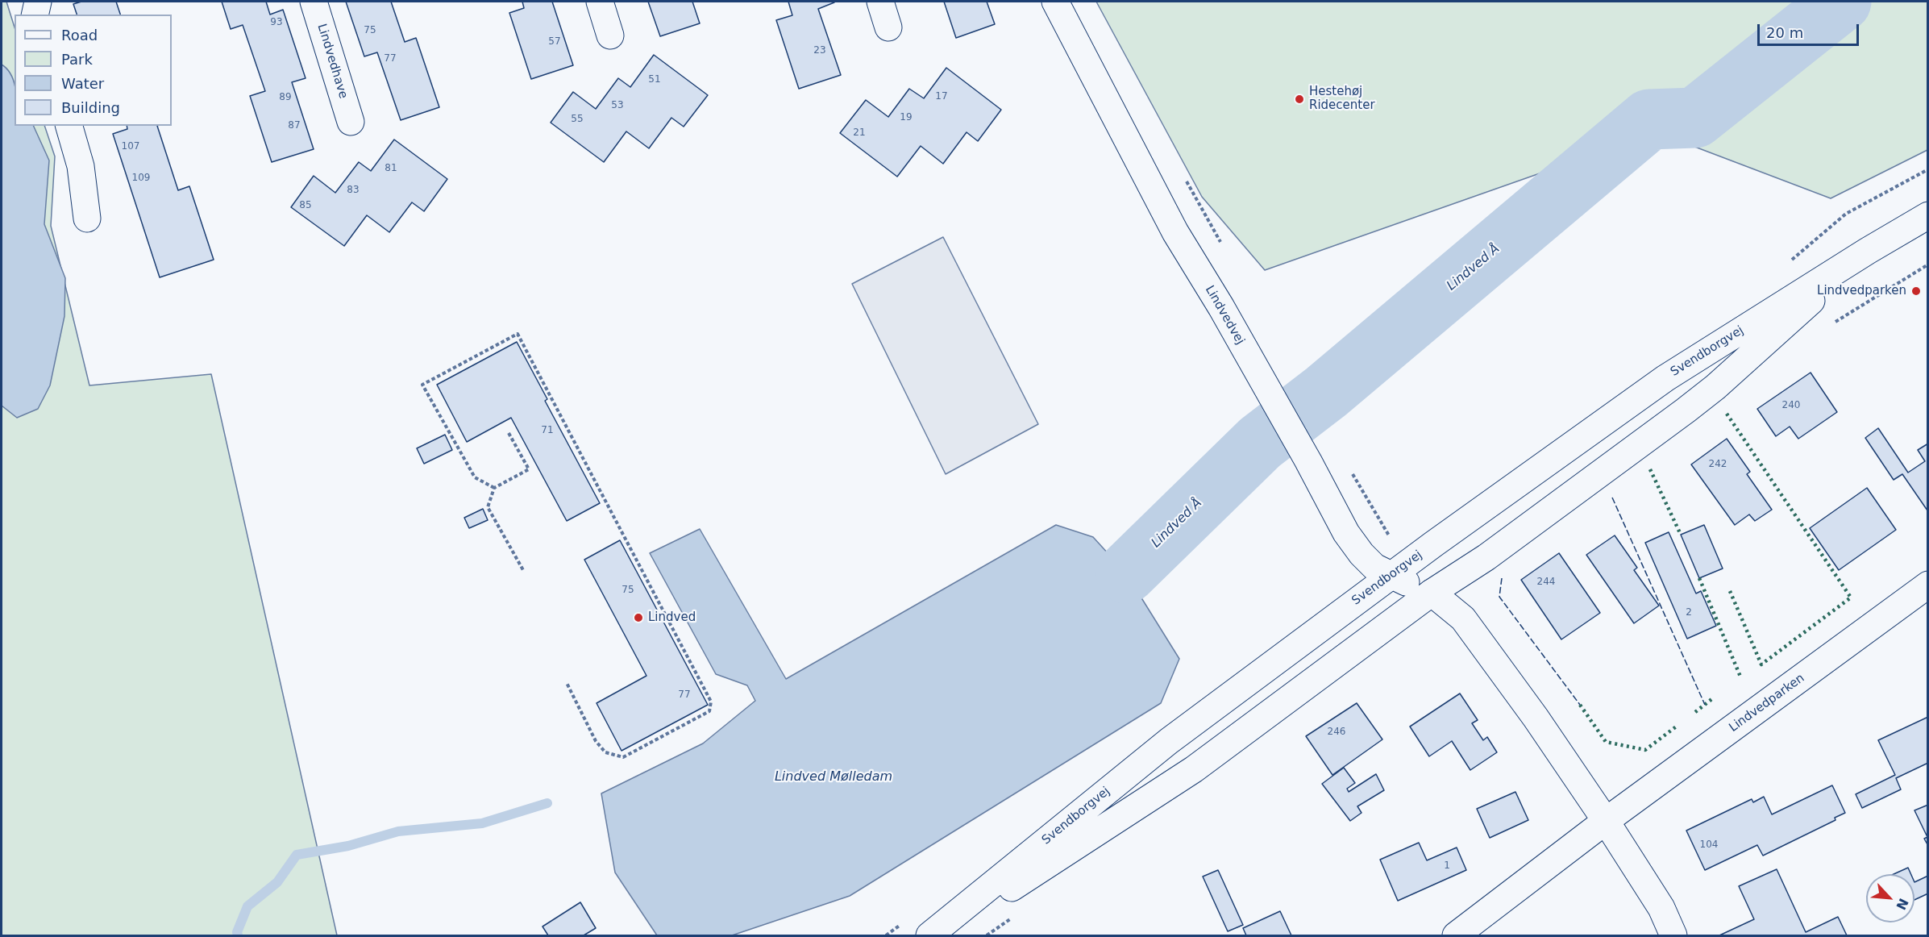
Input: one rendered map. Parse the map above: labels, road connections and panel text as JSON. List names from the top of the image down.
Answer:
{
  "streets": {
    "main road": [
      "Lindvedhave",
      "Lindvedvej",
      "Svendborgvej",
      "Lindvedparken"
    ]
  },
  "crossings": [
    ["Lindvedvej", "Svendborgvej"]
  ],
  "water": ["Lindved Å", "Lindved Mølledam"],
  "places": ["Hestehøj Ridecenter", "Lindvedparken", "Lindved"],
  "house_numbers": [
    "93",
    "75",
    "57",
    "23",
    "77",
    "51",
    "17",
    "89",
    "53",
    "19",
    "55",
    "87",
    "21",
    "107",
    "81",
    "109",
    "83",
    "85",
    "240",
    "71",
    "242",
    "244",
    "75",
    "2",
    "77",
    "246",
    "104",
    "1"
  ],
  "legend": [
    "Road",
    "Park",
    "Water",
    "Building"
  ],
  "scale_bar": "20 m",
  "north": "bottom right"
}
